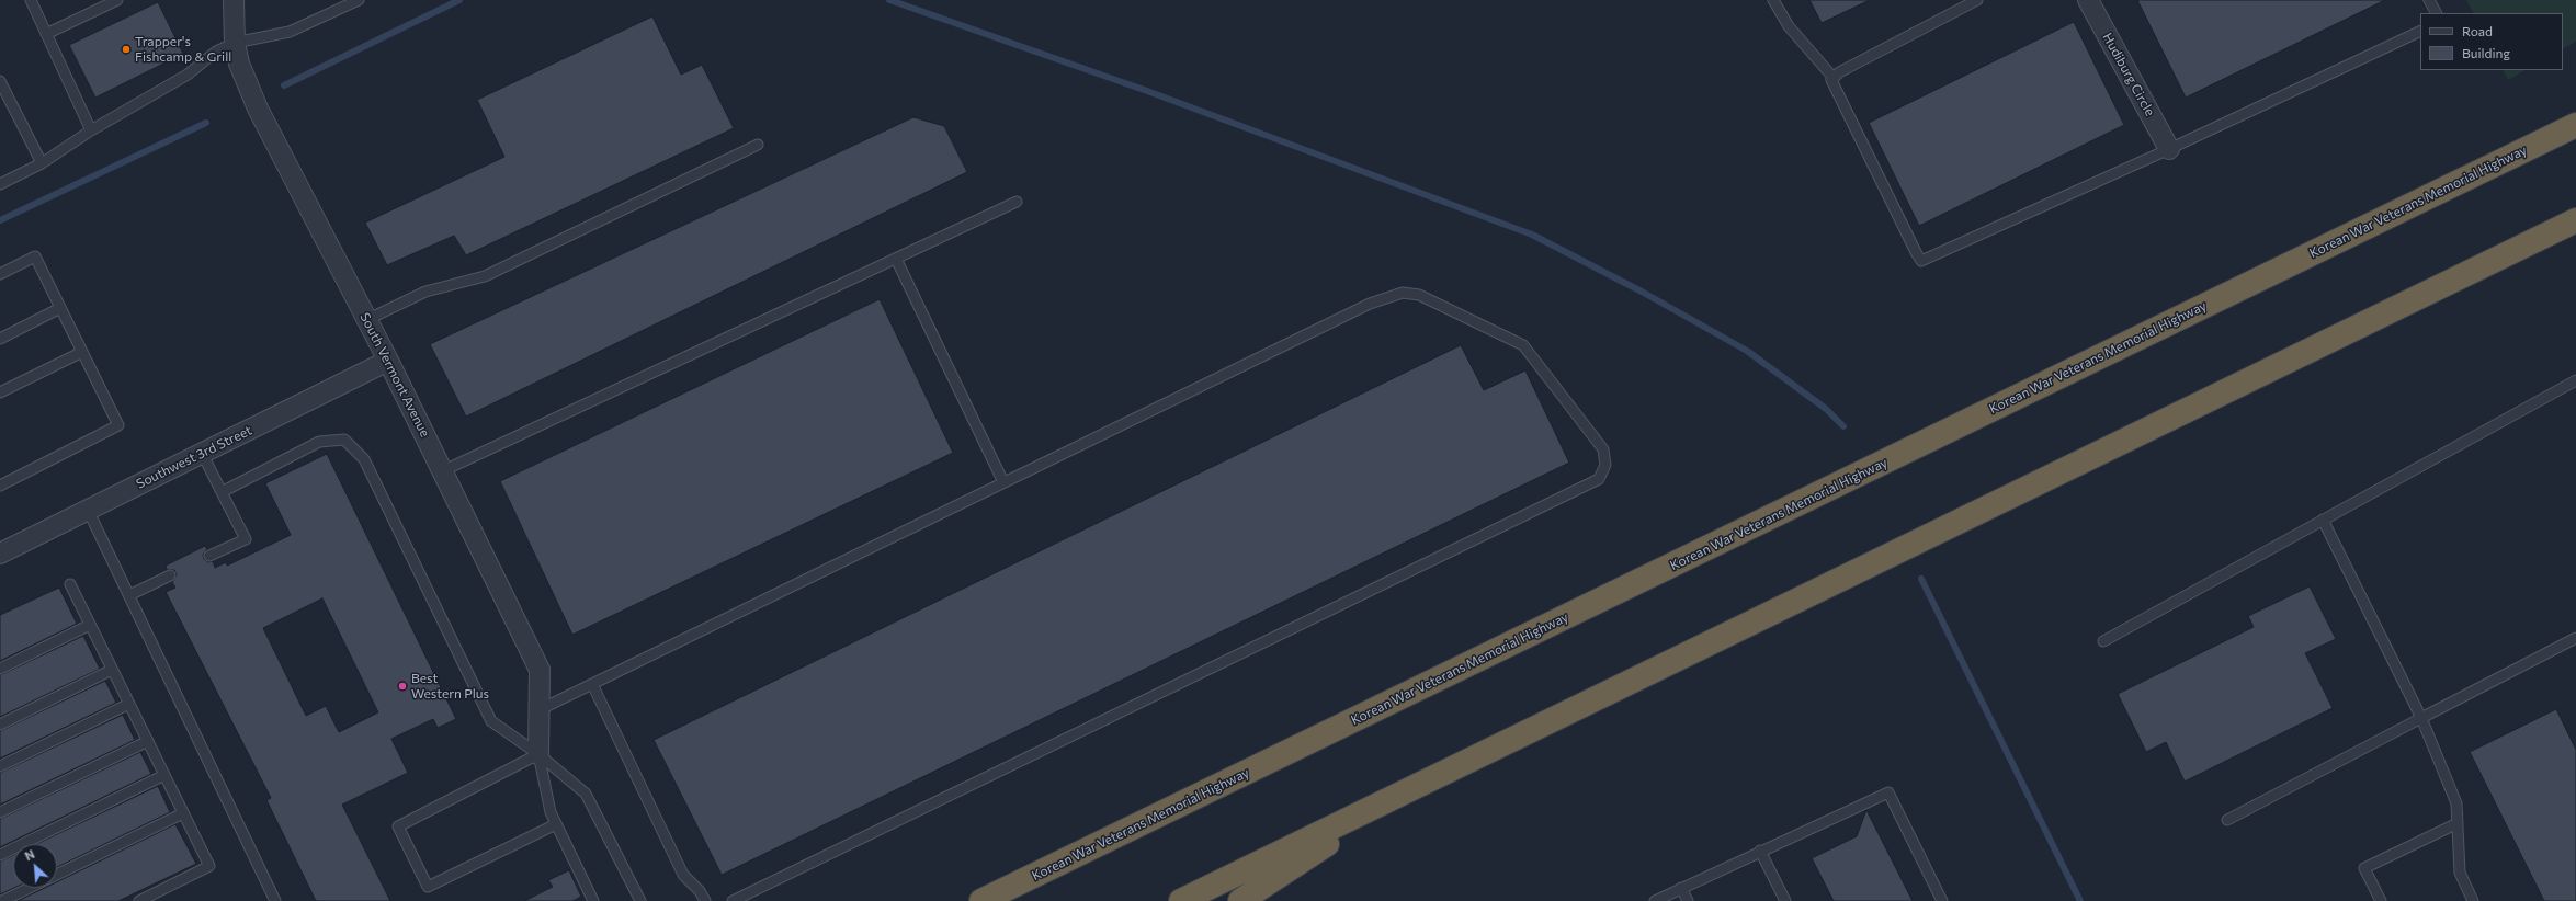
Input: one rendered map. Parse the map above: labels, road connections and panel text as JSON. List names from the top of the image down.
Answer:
{
  "streets": {
    "highway": ["Korean War Veterans Memorial Highway"],
    "street": ["Hudiburg Circle", "South Vermont Avenue", "Southwest 3rd Street"]
  },
  "crossings": [
    ["South Vermont Avenue", "Southwest 3rd Street"]
  ],
  "places": ["Trapper's Fishcamp & Grill", "Best Western Plus"],
  "legend": ["Road", "Building"],
  "north": "top left"
}
